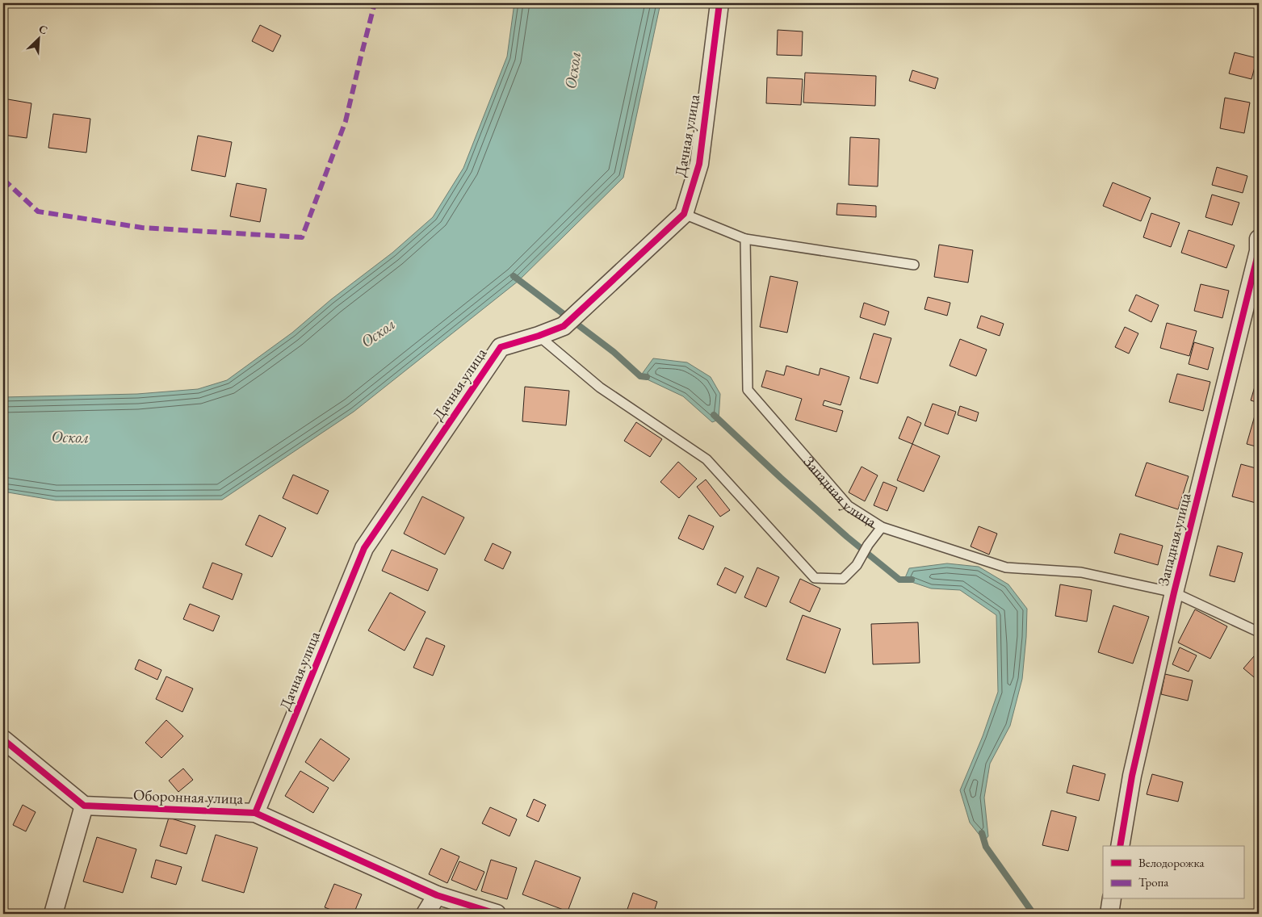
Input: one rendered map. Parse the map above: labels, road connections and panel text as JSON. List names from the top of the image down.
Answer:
{
  "streets": {
    "street": ["Дачная улица", "Западная улица", "Оборонная улица"]
  },
  "crossings": [
    ["Дачная улица", "Оборонная улица"]
  ],
  "water": ["Оскол"],
  "legend": ["Велодорожка", "Тропа"],
  "north": "top right"
}
